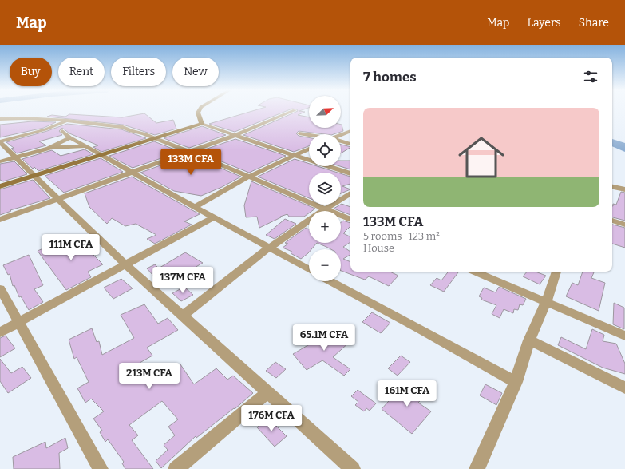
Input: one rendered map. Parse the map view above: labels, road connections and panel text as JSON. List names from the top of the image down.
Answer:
{
  "north": "top right",
  "page": {
    "header": "Map",
    "nav": ["Map", "Layers", "Share"],
    "chip": [
      "Buy",
      "Rent",
      "Filters",
      "New"
    ],
    "heading": "7 homes",
    "map_buttons": ["+", "−"],
    "list": [
      {
        "name": "133M CFA",
        "note": "5 rooms · 123 m² · House"
      }
    ],
    "price": [
      "133M CFA",
      "111M CFA",
      "137M CFA",
      "65.1M CFA",
      "213M CFA",
      "161M CFA",
      "176M CFA"
    ]
  }
}
